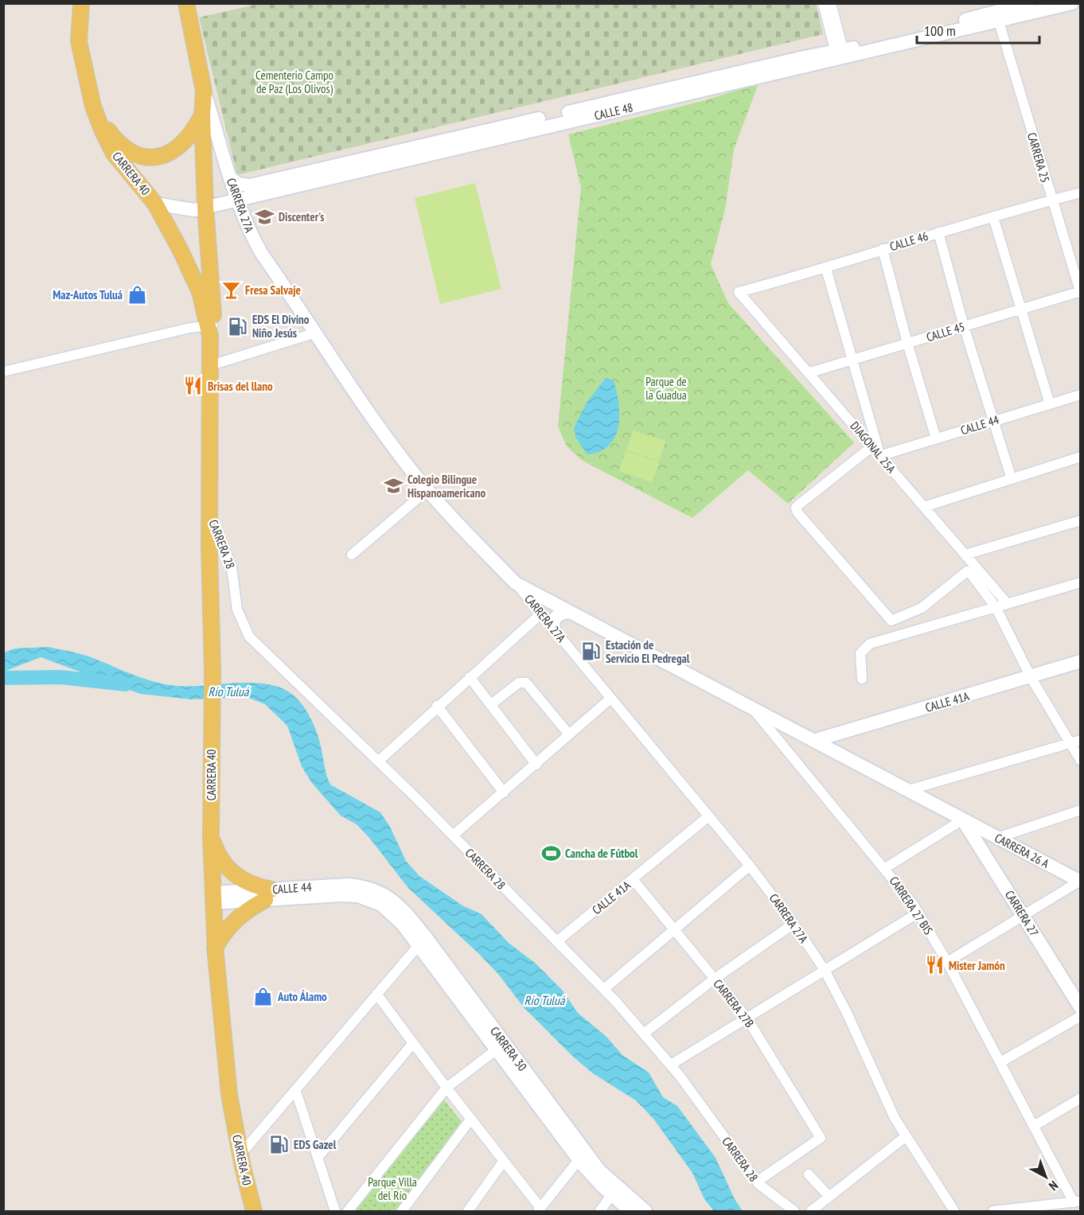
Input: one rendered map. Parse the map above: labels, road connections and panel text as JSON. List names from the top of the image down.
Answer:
{
  "streets": {
    "main road": [
      "CALLE 48",
      "CARRERA 40",
      "CARRERA 27A",
      "CALLE 44",
      "CALLE 41A",
      "CARRERA 26 A",
      "CARRERA 27",
      "CARRERA 30"
    ],
    "street": [
      "CARRERA 25",
      "CALLE 46",
      "CALLE 45",
      "DIAGONAL 25A",
      "CARRERA 28",
      "CARRERA 27 BIS",
      "CARRERA 27B"
    ]
  },
  "crossings": [
    ["CALLE 48", "CARRERA 25"],
    ["CALLE 48", "CARRERA 40"],
    ["CALLE 48", "CARRERA 27A"],
    ["CARRERA 25", "CALLE 46"],
    ["CARRERA 25", "CALLE 45"],
    ["CARRERA 40", "CARRERA 27A"],
    ["CARRERA 40", "CALLE 44"],
    ["CARRERA 40", "CARRERA 28"],
    ["CARRERA 27A", "CALLE 41A"],
    ["CARRERA 27A", "CARRERA 26 A"],
    ["CALLE 46", "DIAGONAL 25A"],
    ["CALLE 45", "DIAGONAL 25A"],
    ["CALLE 44", "DIAGONAL 25A"],
    ["CALLE 44", "CARRERA 30"],
    ["CARRERA 28", "CALLE 41A"],
    ["CARRERA 28", "CARRERA 27B"],
    ["CALLE 41A", "CARRERA 26 A"],
    ["CALLE 41A", "CARRERA 27B"],
    ["CARRERA 26 A", "CARRERA 27 BIS"],
    ["CARRERA 26 A", "CARRERA 27"]
  ],
  "water": ["Río Tuluá"],
  "parks": ["Cementerio Campo de Paz (Los Olivos)", "Parque de la Guadua", "Parque Villa del Río"],
  "places": {
    "school or university": ["Discenter's", "Colegio Bilingue Hispanoamericano"],
    "bar": ["Fresa Salvaje"],
    "shop": ["Maz-Autos Tuluá", "Auto Álamo"],
    "fuel station": ["EDS El Divino Niño Jesús", "Estación de Servicio El Pedregal", "EDS Gazel"],
    "restaurant": ["Brisas del llano", "Mister Jamón"],
    "sports": ["Cancha de Fútbol"]
  },
  "scale_bar": "100 m",
  "north": "bottom right"
}
